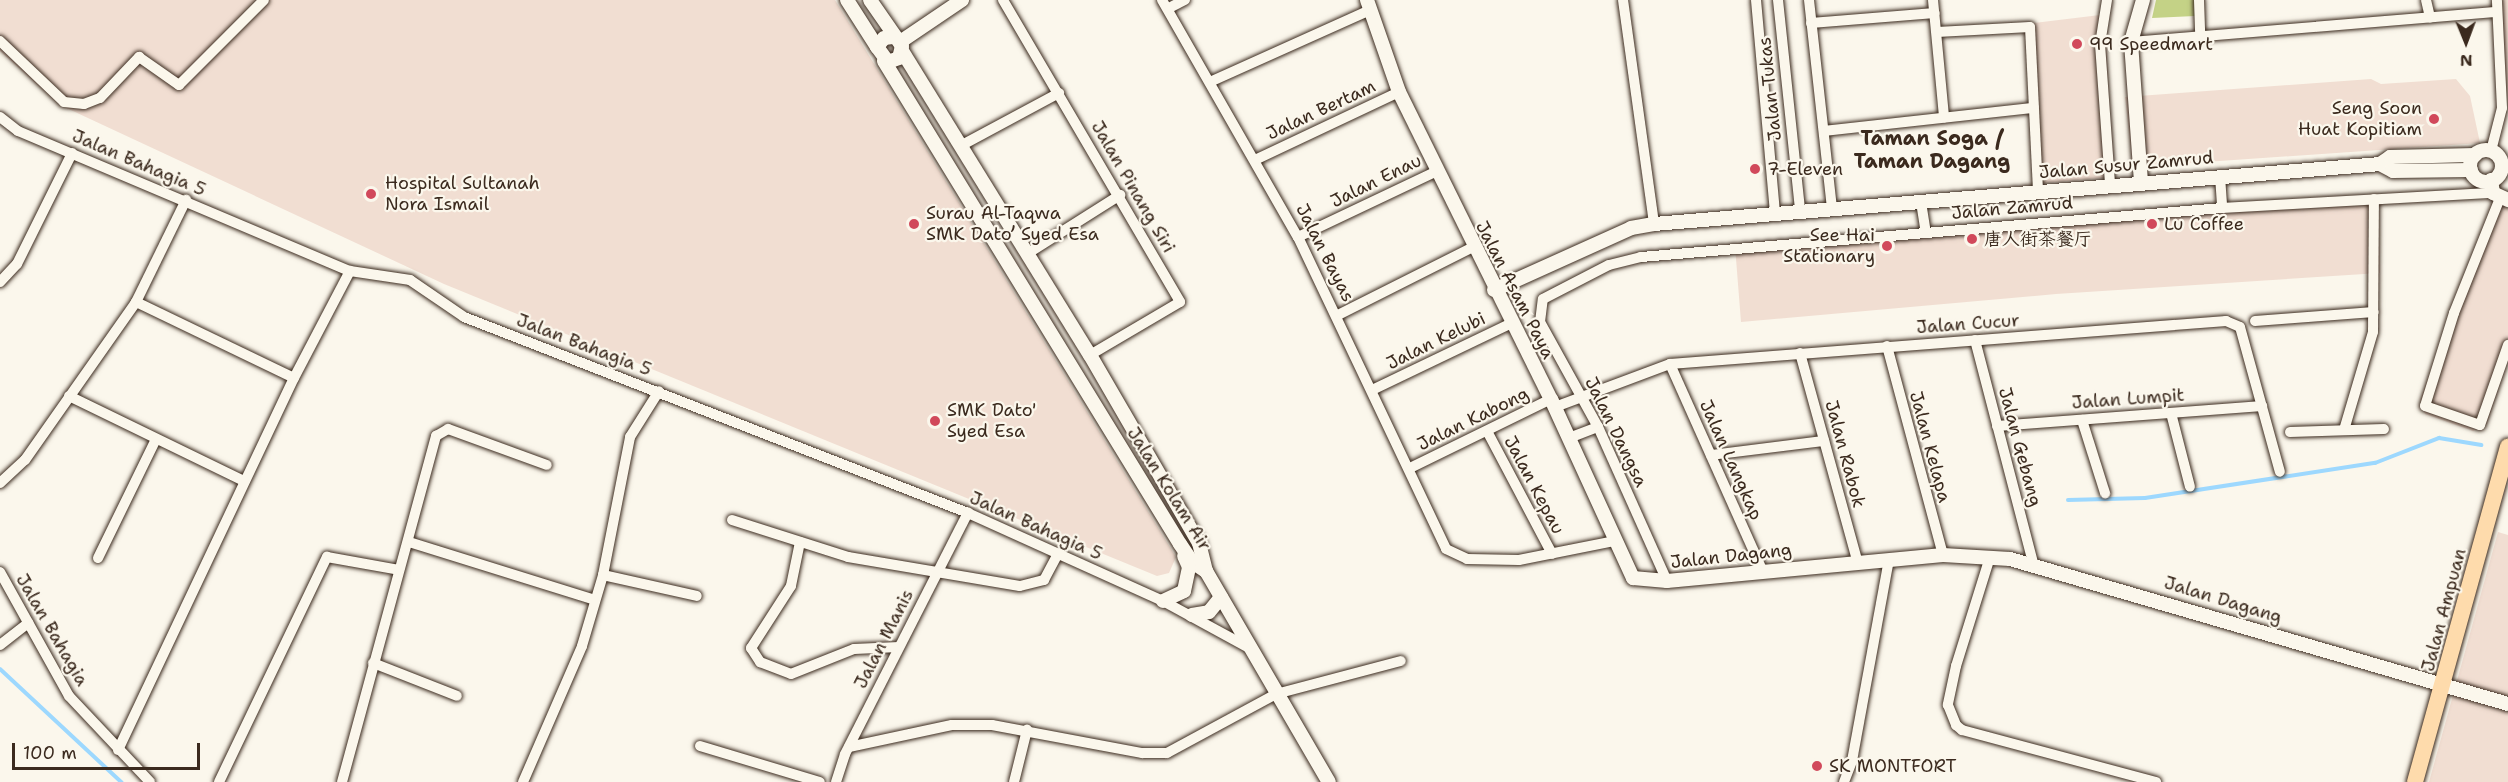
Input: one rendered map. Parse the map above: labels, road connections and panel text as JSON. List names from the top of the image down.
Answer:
{
  "streets": {
    "main road": ["Jalan Ampuan"],
    "street": [
      "Jalan Tukas",
      "Jalan Bertam",
      "Jalan Bahagia 5",
      "Jalan Susur Zamrud",
      "Jalan Enau",
      "Jalan Pinang Siri",
      "Jalan Zamrud",
      "Jalan Bayas",
      "Jalan Asam Paya",
      "Jalan Cucur",
      "Jalan Kelubi",
      "Jalan Lumpit",
      "Jalan Kabong",
      "Jalan Dangsa",
      "Jalan Kelapa",
      "Jalan Gebang",
      "Jalan Rabok",
      "Jalan Langkap",
      "Jalan Kepau",
      "Jalan Kolam Air",
      "Jalan Dagang",
      "Jalan Bahagia",
      "Jalan Manis"
    ]
  },
  "crossings": [
    ["Jalan Tukas", "Jalan Susur Zamrud"],
    ["Jalan Bertam", "Jalan Bayas"],
    ["Jalan Bertam", "Jalan Asam Paya"],
    ["Jalan Bahagia 5", "Jalan Manis"],
    ["Jalan Susur Zamrud", "Jalan Asam Paya"],
    ["Jalan Enau", "Jalan Bayas"],
    ["Jalan Enau", "Jalan Asam Paya"],
    ["Jalan Pinang Siri", "Jalan Kolam Air"],
    ["Jalan Zamrud", "Jalan Dangsa"],
    ["Jalan Bayas", "Jalan Asam Paya"],
    ["Jalan Bayas", "Jalan Kelubi"],
    ["Jalan Bayas", "Jalan Kabong"],
    ["Jalan Bayas", "Jalan Kepau"],
    ["Jalan Asam Paya", "Jalan Cucur"],
    ["Jalan Asam Paya", "Jalan Kelubi"],
    ["Jalan Asam Paya", "Jalan Kabong"],
    ["Jalan Asam Paya", "Jalan Dagang"],
    ["Jalan Cucur", "Jalan Lumpit"],
    ["Jalan Cucur", "Jalan Kabong"],
    ["Jalan Cucur", "Jalan Dangsa"],
    ["Jalan Cucur", "Jalan Kelapa"],
    ["Jalan Cucur", "Jalan Gebang"],
    ["Jalan Cucur", "Jalan Rabok"],
    ["Jalan Cucur", "Jalan Langkap"],
    ["Jalan Lumpit", "Jalan Gebang"],
    ["Jalan Kabong", "Jalan Kepau"],
    ["Jalan Dangsa", "Jalan Dagang"],
    ["Jalan Kelapa", "Jalan Dagang"],
    ["Jalan Gebang", "Jalan Dagang"],
    ["Jalan Rabok", "Jalan Dagang"],
    ["Jalan Langkap", "Jalan Dagang"],
    ["Jalan Dagang", "Jalan Ampuan"]
  ],
  "districts": ["Taman Soga / Taman Dagang"],
  "places": [
    "99 Speedmart",
    "Seng Soon Huat Kopitiam",
    "7-Eleven",
    "Hospital Sultanah Nora Ismail",
    "Surau Al-Taqwa SMK Dato’ Syed Esa",
    "Lu Coffee",
    "唐人街茶餐厅",
    "See Hai Stationary",
    "SMK Dato' Syed Esa",
    "SK MONTFORT"
  ],
  "scale_bar": "100 m",
  "north": "bottom"
}
